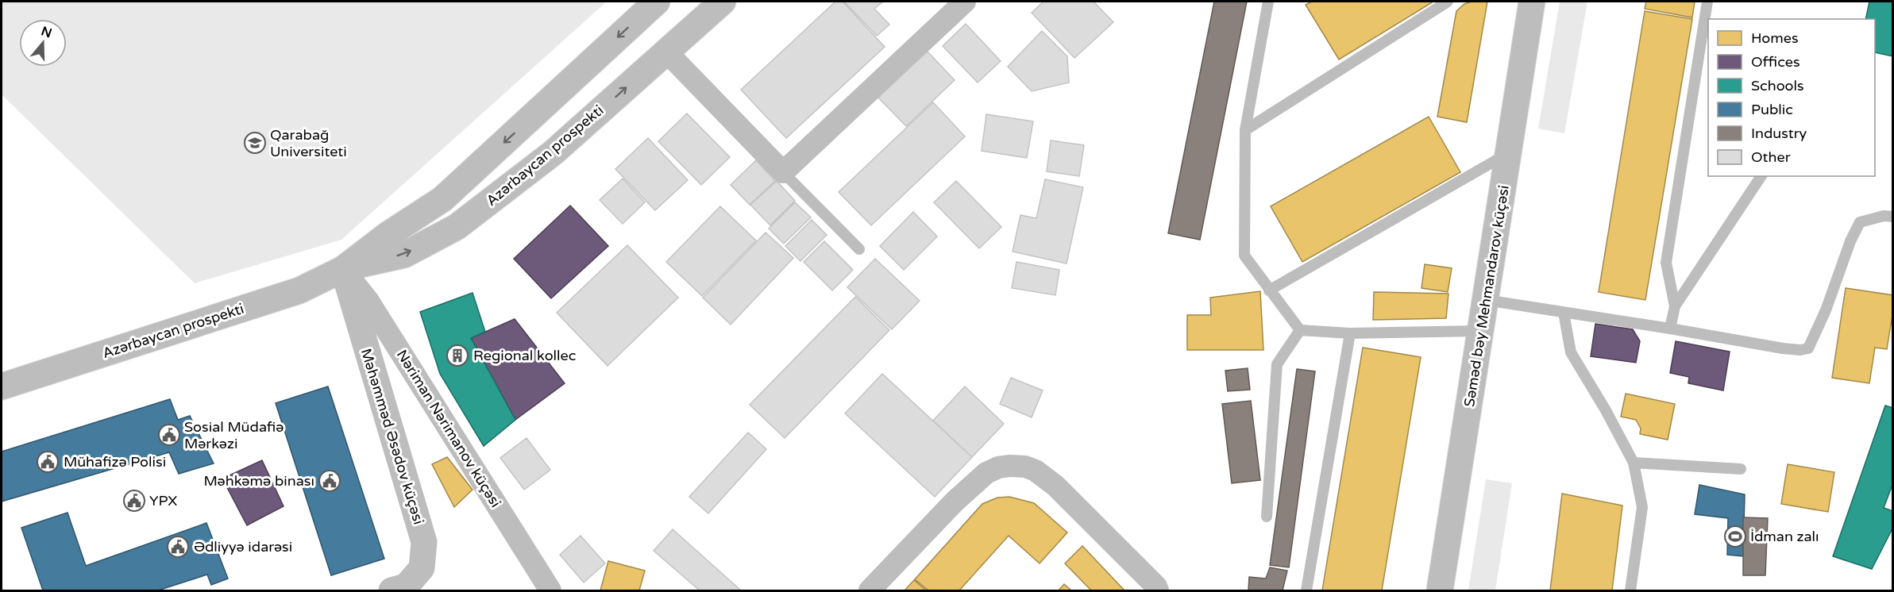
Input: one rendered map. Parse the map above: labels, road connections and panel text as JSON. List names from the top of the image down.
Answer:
{
  "streets": {
    "main road": ["Azərbaycan prospekti", "Səməd bəy Mehmandarov küçəsi", "Məhəmməd Əsədov küçəsi"],
    "street": ["Nəriman Nərimanov küçəsi"]
  },
  "crossings": [
    ["Azərbaycan prospekti", "Nəriman Nərimanov küçəsi"],
    ["Azərbaycan prospekti", "Məhəmməd Əsədov küçəsi"],
    ["Nəriman Nərimanov küçəsi", "Məhəmməd Əsədov küçəsi"]
  ],
  "places": {
    "school or university": ["Qarabağ Universiteti"],
    "building": ["Regional kollec"],
    "public building": [
      "Sosial Müdafiə Mərkəzi",
      "Mühafizə Polisi",
      "Məhkəmə binası",
      "YPX",
      "Ədliyyə idarəsi"
    ],
    "sports": ["İdman zalı"]
  },
  "legend": [
    "Homes",
    "Offices",
    "Schools",
    "Public",
    "Industry",
    "Other"
  ],
  "north": "top"
}
